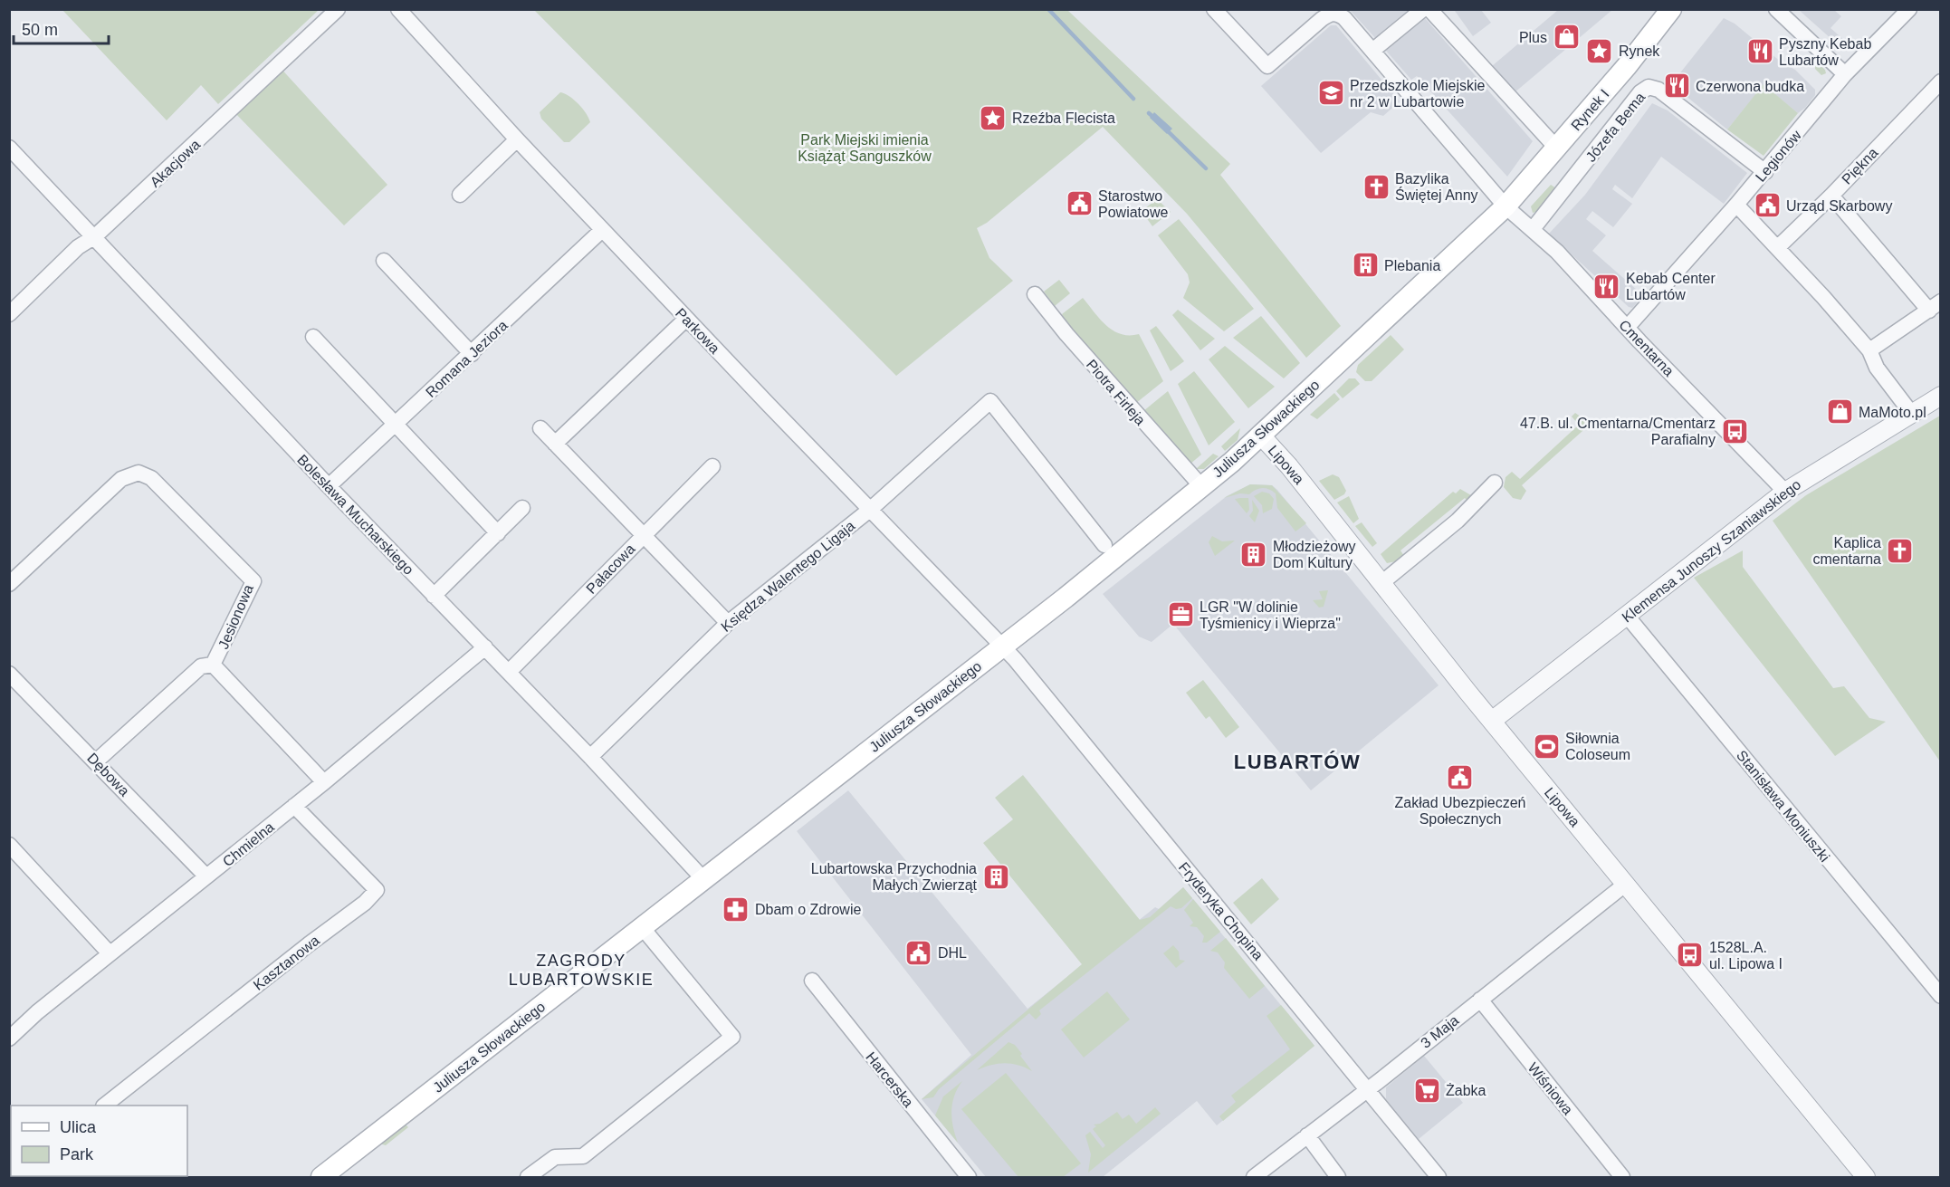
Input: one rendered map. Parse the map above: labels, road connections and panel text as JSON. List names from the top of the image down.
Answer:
{
  "streets": {
    "main road": ["Rynek I", "Juliusza Słowackiego"],
    "street": [
      "Józefa Bema",
      "Legionów",
      "Akacjowa",
      "Piękna",
      "Parkowa",
      "Cmentarna",
      "Romana Jeziora",
      "Piotra Firleja",
      "Lipowa",
      "Bolesława Mucharskiego",
      "Klemensa Junoszy Szaniawskiego",
      "Pałacowa",
      "Księdza Walentego Ligaja",
      "Jesionowa",
      "Dębowa",
      "Stanisława Moniuszki",
      "Chmielna",
      "Fryderyka Chopina",
      "Kasztanowa",
      "3 Maja",
      "Harcerska",
      "Wiśniowa"
    ]
  },
  "crossings": [
    ["Rynek I", "Cmentarna"],
    ["Rynek I", "Juliusza Słowackiego"],
    ["Józefa Bema", "Legionów"],
    ["Józefa Bema", "Cmentarna"],
    ["Legionów", "Cmentarna"],
    ["Akacjowa", "Bolesława Mucharskiego"],
    ["Parkowa", "Romana Jeziora"],
    ["Parkowa", "Juliusza Słowackiego"],
    ["Parkowa", "Księdza Walentego Ligaja"],
    ["Parkowa", "Fryderyka Chopina"],
    ["Cmentarna", "Juliusza Słowackiego"],
    ["Cmentarna", "Klemensa Junoszy Szaniawskiego"],
    ["Romana Jeziora", "Bolesława Mucharskiego"],
    ["Piotra Firleja", "Juliusza Słowackiego"],
    ["Juliusza Słowackiego", "Lipowa"],
    ["Juliusza Słowackiego", "Bolesława Mucharskiego"],
    ["Juliusza Słowackiego", "Fryderyka Chopina"],
    ["Lipowa", "Klemensa Junoszy Szaniawskiego"],
    ["Lipowa", "3 Maja"],
    ["Bolesława Mucharskiego", "Pałacowa"],
    ["Bolesława Mucharskiego", "Księdza Walentego Ligaja"],
    ["Bolesława Mucharskiego", "Chmielna"],
    ["Klemensa Junoszy Szaniawskiego", "Stanisława Moniuszki"],
    ["Jesionowa", "Chmielna"],
    ["Dębowa", "Chmielna"],
    ["Chmielna", "Kasztanowa"],
    ["Fryderyka Chopina", "3 Maja"],
    ["3 Maja", "Wiśniowa"]
  ],
  "districts": ["LUBARTÓW", "ZAGRODY LUBARTOWSKIE"],
  "parks": ["Park Miejski imienia Książąt Sanguszków"],
  "places": {
    "shop": ["Plus", "MaMoto.pl"],
    "place": ["Rynek", "Rzeźba Flecista"],
    "restaurant": ["Pyszny Kebab Lubartów", "Czerwona budka", "Kebab Center Lubartów"],
    "school or university": ["Przedszkole Miejskie nr 2 w Lubartowie"],
    "church": ["Bazylika Świętej Anny", "Kaplica cmentarna"],
    "public building": [
      "Starostwo Powiatowe",
      "Urząd Skarbowy",
      "Zakład Ubezpieczeń Społecznych",
      "DHL"
    ],
    "building": ["Plebania", "Młodzieżowy Dom Kultury", "Lubartowska Przychodnia Małych Zwierząt"],
    "bus stop": ["47.B. ul. Cmentarna/Cmentarz Parafialny", "1528L.A. ul. Lipowa I"],
    "office": ["LGR \"W dolinie Tyśmienicy i Wieprza\""],
    "sports": ["Siłownia Coloseum"],
    "pharmacy": ["Dbam o Zdrowie"],
    "supermarket": ["Żabka"]
  },
  "legend": ["Ulica", "Park"],
  "scale_bar": "50 m"
}
